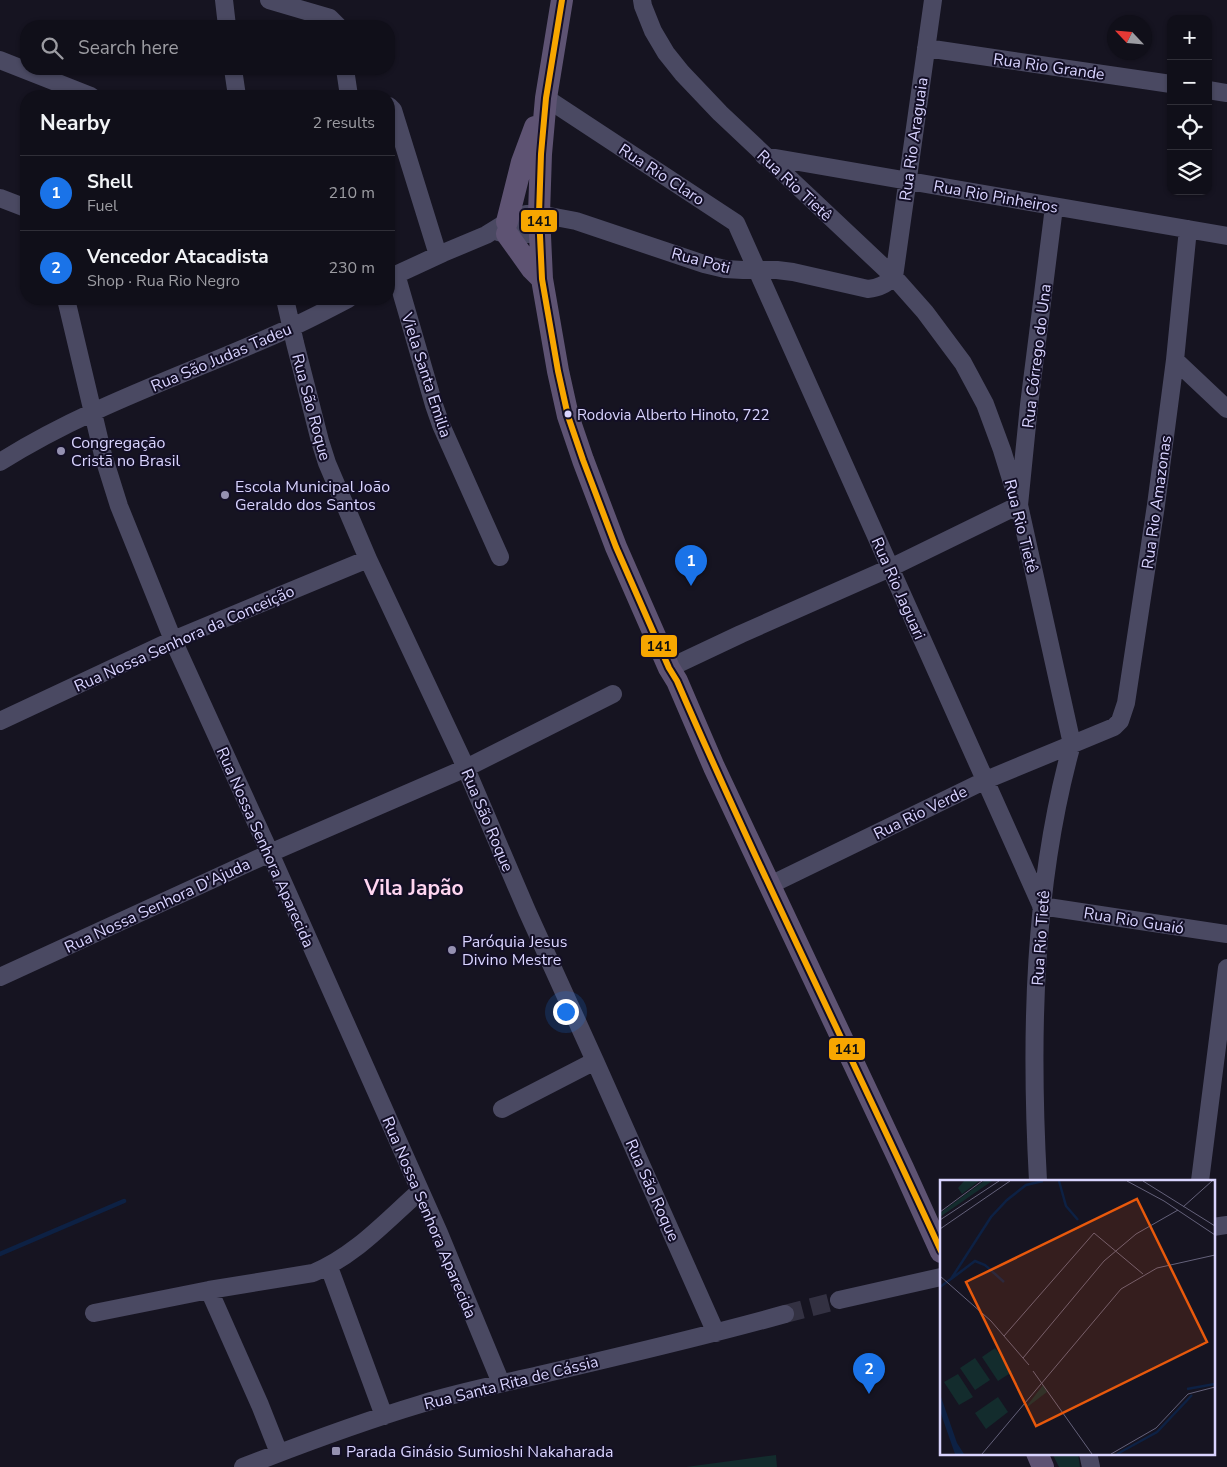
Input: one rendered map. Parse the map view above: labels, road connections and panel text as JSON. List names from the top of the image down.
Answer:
{
  "streets": {
    "street": [
      "Rua Rio Grande",
      "Rua Rio Araguaia",
      "Rua Rio Claro",
      "Rua Rio Tietê",
      "Rua Rio Pinheiros",
      "Rua Poti",
      "Rua Córrego do Una",
      "Rua São Judas Tadeu",
      "Viela Santa Emilia",
      "Rua São Roque",
      "Rua Rio Amazonas",
      "Rua Rio Jaguari",
      "Rua Nossa Senhora da Conceição",
      "Rua Rio Verde",
      "Rua Nossa Senhora Aparecida",
      "Rua Nossa Senhora D'Ajuda",
      "Rua Rio Guaió",
      "Rua Santa Rita de Cássia"
    ]
  },
  "crossings": [
    ["Rua Rio Grande", "Rua Rio Araguaia"],
    ["Rua Rio Araguaia", "Rua Rio Tietê"],
    ["Rua Rio Araguaia", "Rua Rio Pinheiros"],
    ["Rua Rio Araguaia", "Rua Poti"],
    ["Rua Rio Claro", "Rua Poti"],
    ["Rua Rio Claro", "Rua Rio Jaguari"],
    ["Rua Rio Tietê", "Rua Rio Pinheiros"],
    ["Rua Rio Tietê", "Rua Poti"],
    ["Rua Rio Tietê", "Rua Córrego do Una"],
    ["Rua Rio Tietê", "Rua Rio Amazonas"],
    ["Rua Rio Tietê", "Rua Rio Jaguari"],
    ["Rua Rio Tietê", "Rua Rio Verde"],
    ["Rua Rio Tietê", "Rua Rio Guaió"],
    ["Rua Rio Pinheiros", "Rua Córrego do Una"],
    ["Rua Rio Pinheiros", "Rua Rio Amazonas"],
    ["Rua Poti", "Rua Rio Jaguari"],
    ["Rua São Judas Tadeu", "Rua São Roque"],
    ["Rua São Judas Tadeu", "Rua Nossa Senhora Aparecida"],
    ["Rua São Roque", "Rua Nossa Senhora da Conceição"],
    ["Rua São Roque", "Rua Nossa Senhora D'Ajuda"],
    ["Rua São Roque", "Rua Santa Rita de Cássia"],
    ["Rua Rio Amazonas", "Rua Rio Verde"],
    ["Rua Rio Jaguari", "Rua Rio Verde"],
    ["Rua Rio Jaguari", "Rua Rio Guaió"],
    ["Rua Nossa Senhora da Conceição", "Rua Nossa Senhora Aparecida"],
    ["Rua Nossa Senhora Aparecida", "Rua Nossa Senhora D'Ajuda"],
    ["Rua Nossa Senhora Aparecida", "Rua Santa Rita de Cássia"]
  ],
  "districts": ["Vila Japão"],
  "places": {
    "other": [
      "Rodovia Alberto Hinoto, 722",
      "Congregação Cristã no Brasil",
      "Escola Municipal João Geraldo dos Santos",
      "Paróquia Jesus Divino Mestre"
    ],
    "transit": ["Parada Ginásio Sumioshi Nakaharada"]
  },
  "lines": ["transit line 141"],
  "north": "top left",
  "page": {
    "map_buttons": ["+", "−"],
    "search": "Search here",
    "heading": ["Nearby", "2 results"],
    "list": [
      {
        "mark": "1",
        "name": "Shell",
        "note": "Fuel",
        "value": "210 m"
      },
      {
        "mark": "2",
        "name": "Vencedor Atacadista",
        "note": "Shop · Rua Rio Negro",
        "value": "230 m"
      }
    ],
    "pins": ["1", "2"]
  }
}
